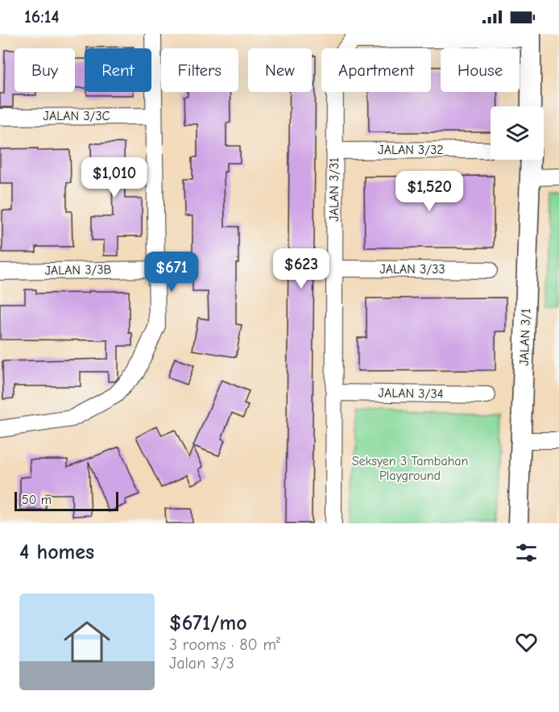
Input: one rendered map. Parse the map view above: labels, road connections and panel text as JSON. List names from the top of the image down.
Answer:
{
  "streets": {
    "street": [
      "JALAN 3/3C",
      "JALAN 3/32",
      "JALAN 3/31",
      "JALAN 3/33",
      "JALAN 3/3B",
      "JALAN 3/1",
      "JALAN 3/34"
    ]
  },
  "crossings": [
    ["JALAN 3/32", "JALAN 3/31"],
    ["JALAN 3/31", "JALAN 3/33"],
    ["JALAN 3/31", "JALAN 3/34"]
  ],
  "parks": ["Seksyen 3 Tambahan Playground"],
  "scale_bar": "50 m",
  "page": {
    "status": "16:14",
    "chip": [
      "Buy",
      "Rent",
      "Filters",
      "New",
      "Apartment",
      "House"
    ],
    "price": [
      "$1,010",
      "$1,520",
      "$623",
      "$671"
    ],
    "scale": "50 m",
    "heading": "4 homes",
    "list": [
      {
        "name": "$671/mo",
        "note": "3 rooms · 80 m² · Jalan 3/3"
      }
    ]
  }
}
